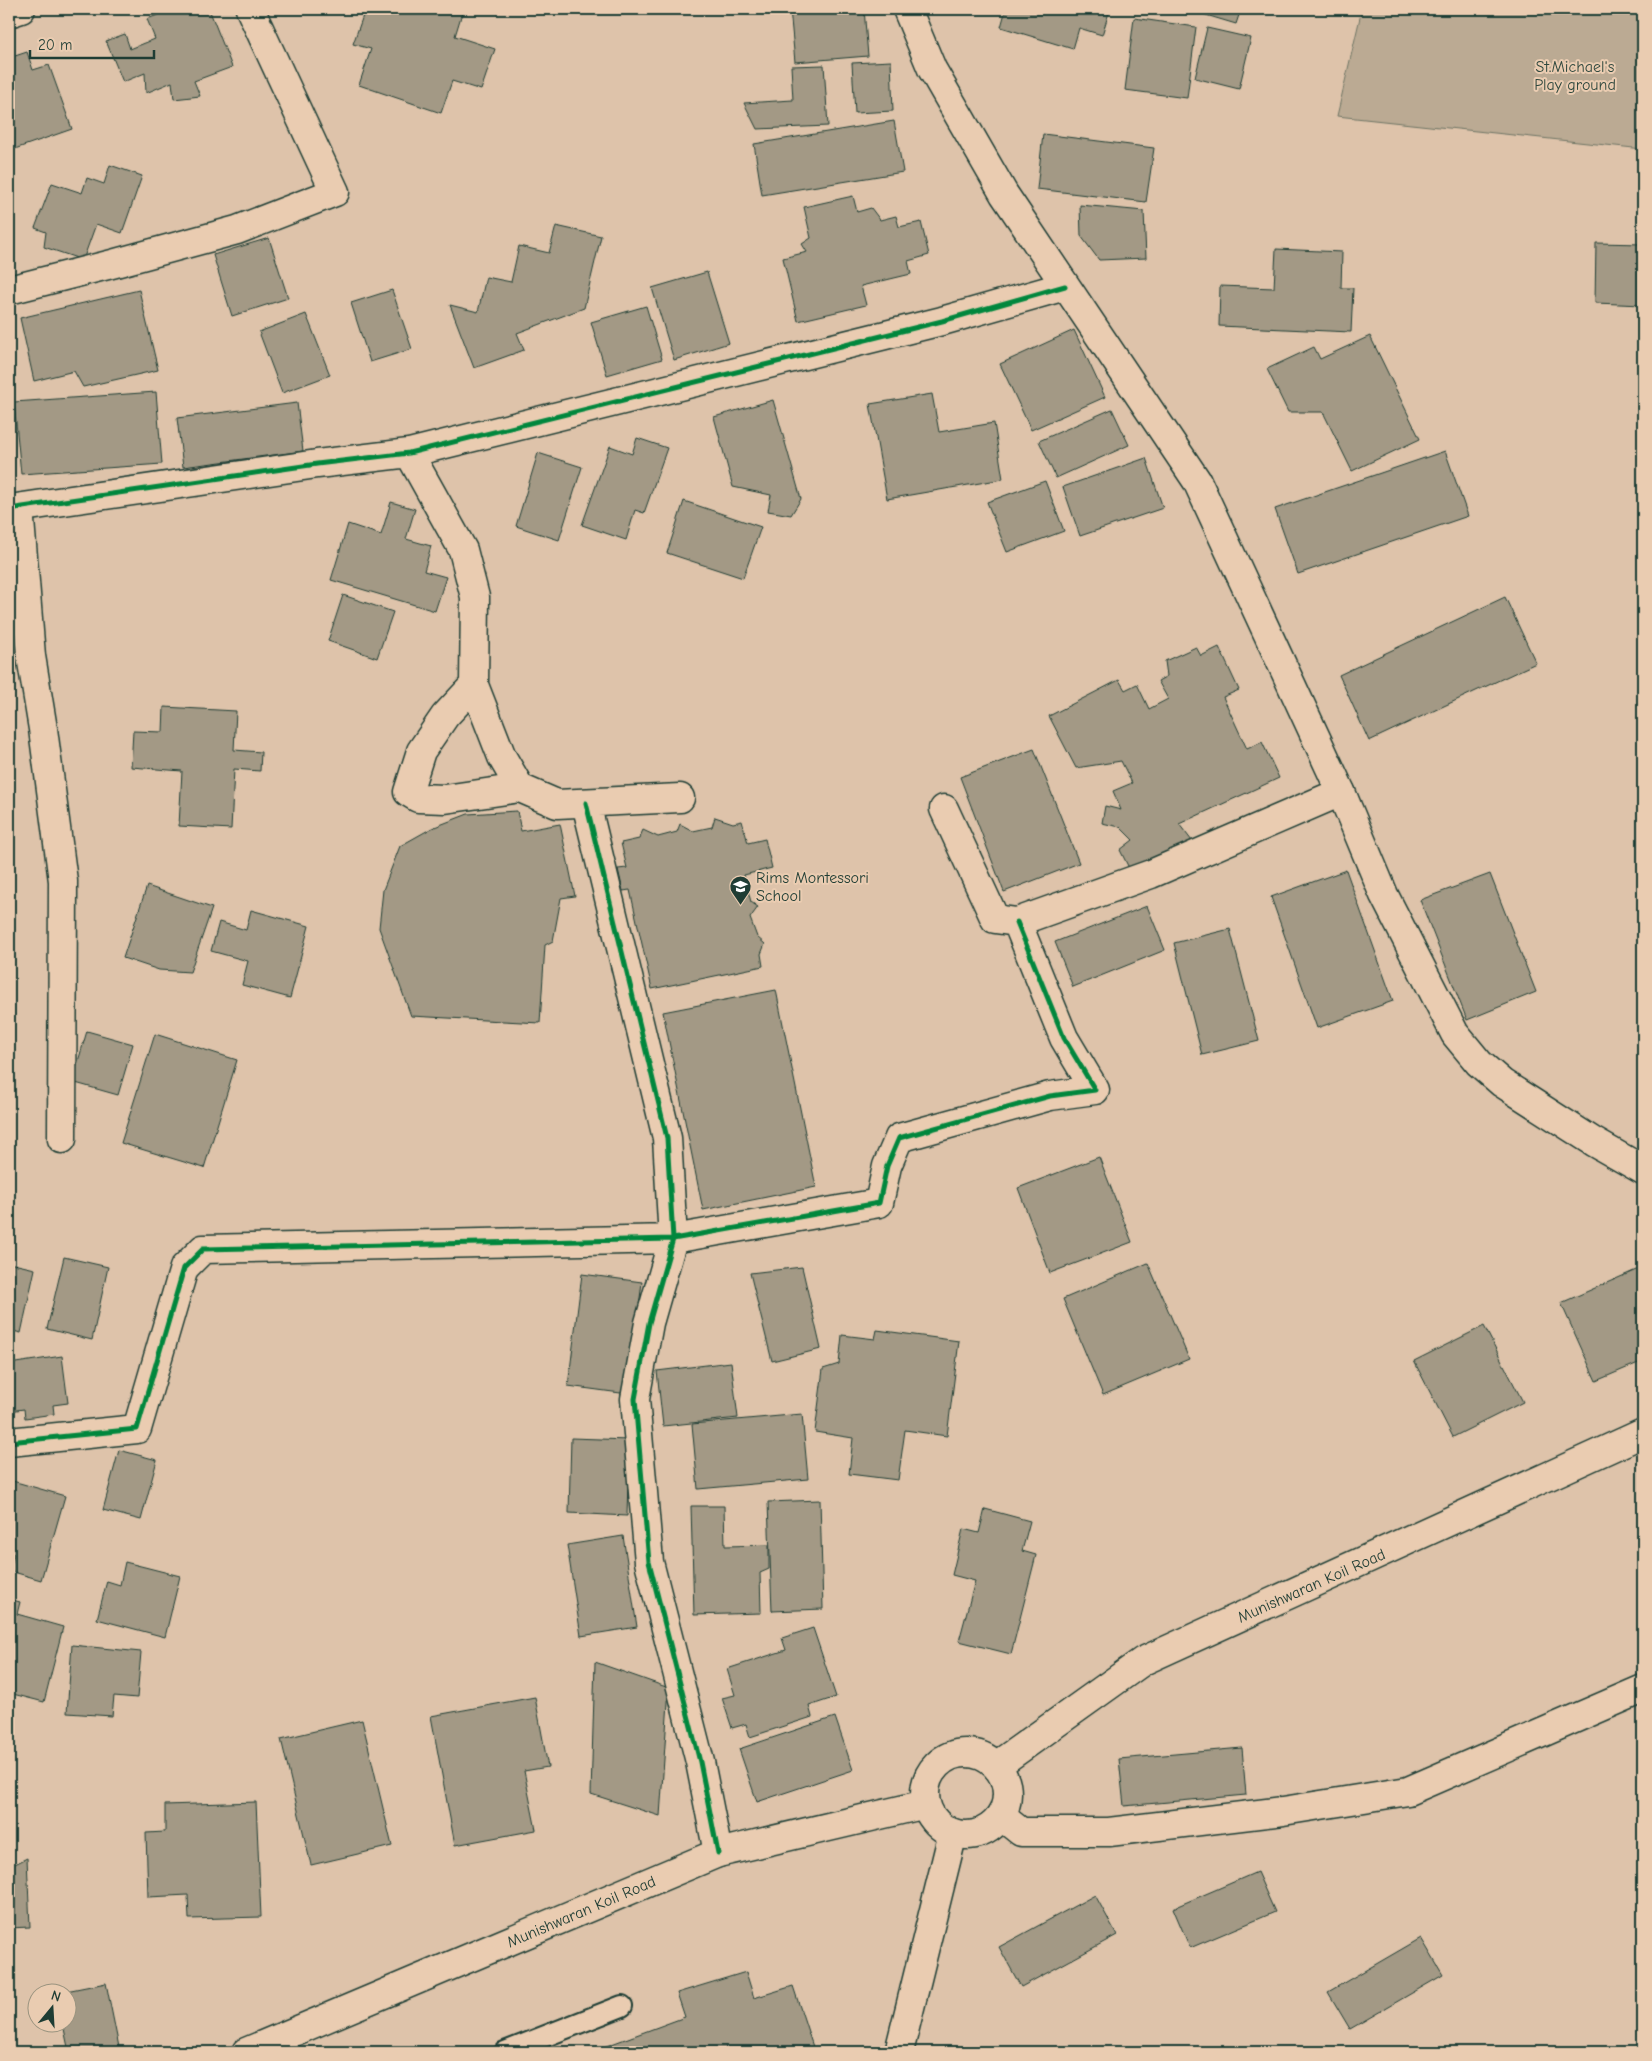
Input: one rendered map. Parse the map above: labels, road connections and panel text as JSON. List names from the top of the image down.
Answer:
{
  "streets": {
    "street": ["Munishwaran Koil Road"]
  },
  "parks": ["St.Michael's Play ground"],
  "places": {
    "school or university": ["Rims Montessori School"]
  },
  "scale_bar": "20 m",
  "north": "top"
}
